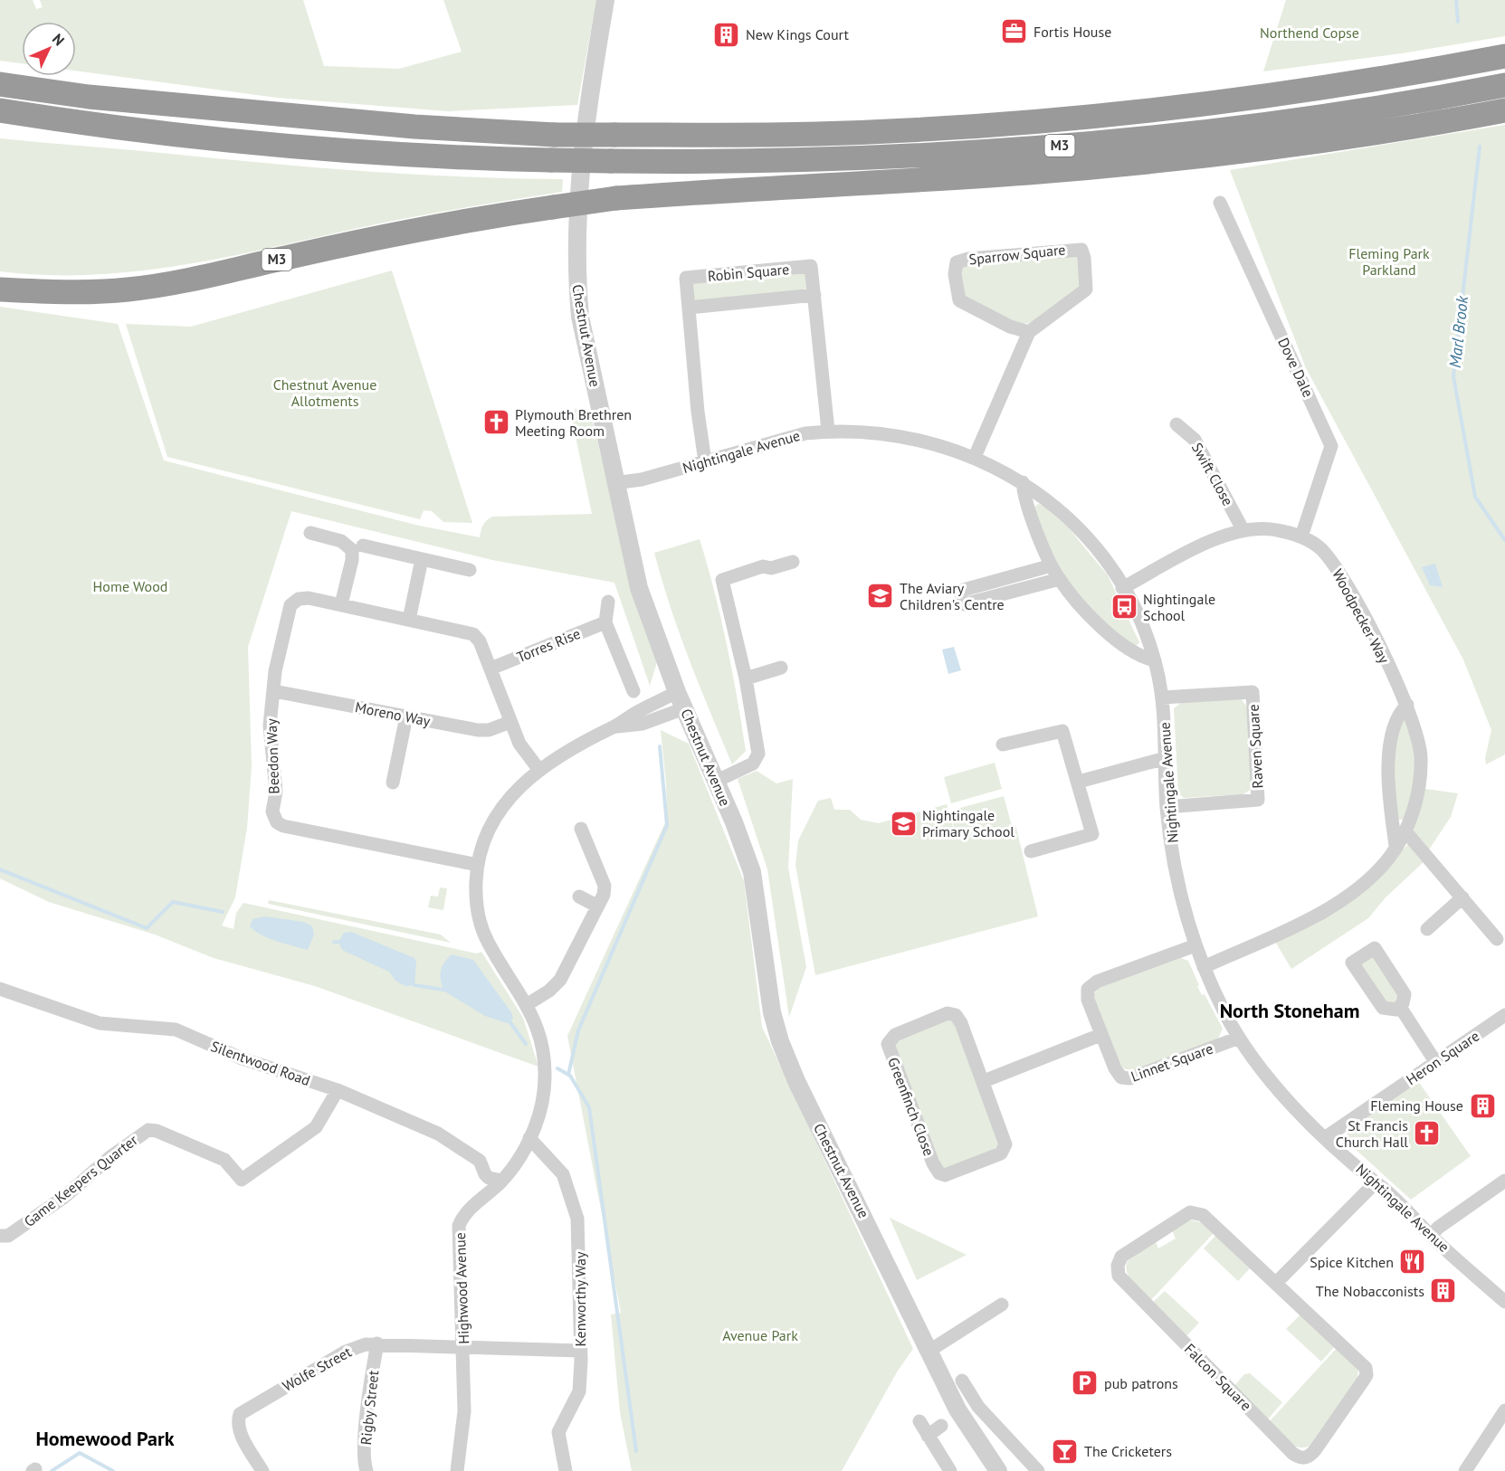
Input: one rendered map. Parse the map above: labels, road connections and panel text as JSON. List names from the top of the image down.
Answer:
{
  "streets": {
    "highway": ["M3"],
    "street": [
      "Sparrow Square",
      "Robin Square",
      "Chestnut Avenue",
      "Dove Dale",
      "Nightingale Avenue",
      "Swift Close",
      "Woodpecker Way",
      "Torres Rise",
      "Moreno Way",
      "Raven Square",
      "Beedon Way",
      "Heron Square",
      "Linnet Square",
      "Silentwood Road",
      "Greenfinch Close",
      "Game Keepers Quarter",
      "Highwood Avenue",
      "Kenworthy Way",
      "Wolfe Street",
      "Falcon Square",
      "Rigby Street"
    ]
  },
  "crossings": [
    ["Sparrow Square", "Nightingale Avenue"],
    ["Robin Square", "Nightingale Avenue"],
    ["Chestnut Avenue", "Nightingale Avenue"],
    ["Chestnut Avenue", "Highwood Avenue"],
    ["Dove Dale", "Woodpecker Way"],
    ["Nightingale Avenue", "Woodpecker Way"],
    ["Nightingale Avenue", "Raven Square"],
    ["Nightingale Avenue", "Heron Square"],
    ["Nightingale Avenue", "Linnet Square"],
    ["Swift Close", "Woodpecker Way"],
    ["Torres Rise", "Beedon Way"],
    ["Moreno Way", "Beedon Way"],
    ["Beedon Way", "Highwood Avenue"],
    ["Silentwood Road", "Game Keepers Quarter"],
    ["Silentwood Road", "Highwood Avenue"],
    ["Highwood Avenue", "Kenworthy Way"],
    ["Highwood Avenue", "Wolfe Street"],
    ["Kenworthy Way", "Wolfe Street"],
    ["Wolfe Street", "Rigby Street"]
  ],
  "districts": ["North Stoneham", "Homewood Park"],
  "water": ["Marl Brook"],
  "parks": [
    "Northend Copse",
    "Fleming Park Parkland",
    "Chestnut Avenue Allotments",
    "Home Wood",
    "Avenue Park"
  ],
  "places": {
    "office": ["Fortis House"],
    "building": ["New Kings Court", "Fleming House", "The Nobacconists"],
    "church": ["Plymouth Brethren Meeting Room", "St Francis Church Hall"],
    "school or university": ["The Aviary Children's Centre", "Nightingale Primary School"],
    "bus stop": ["Nightingale School"],
    "restaurant": ["Spice Kitchen"],
    "parking": ["pub patrons"],
    "bar": ["The Cricketers"]
  },
  "north": "top right"
}
